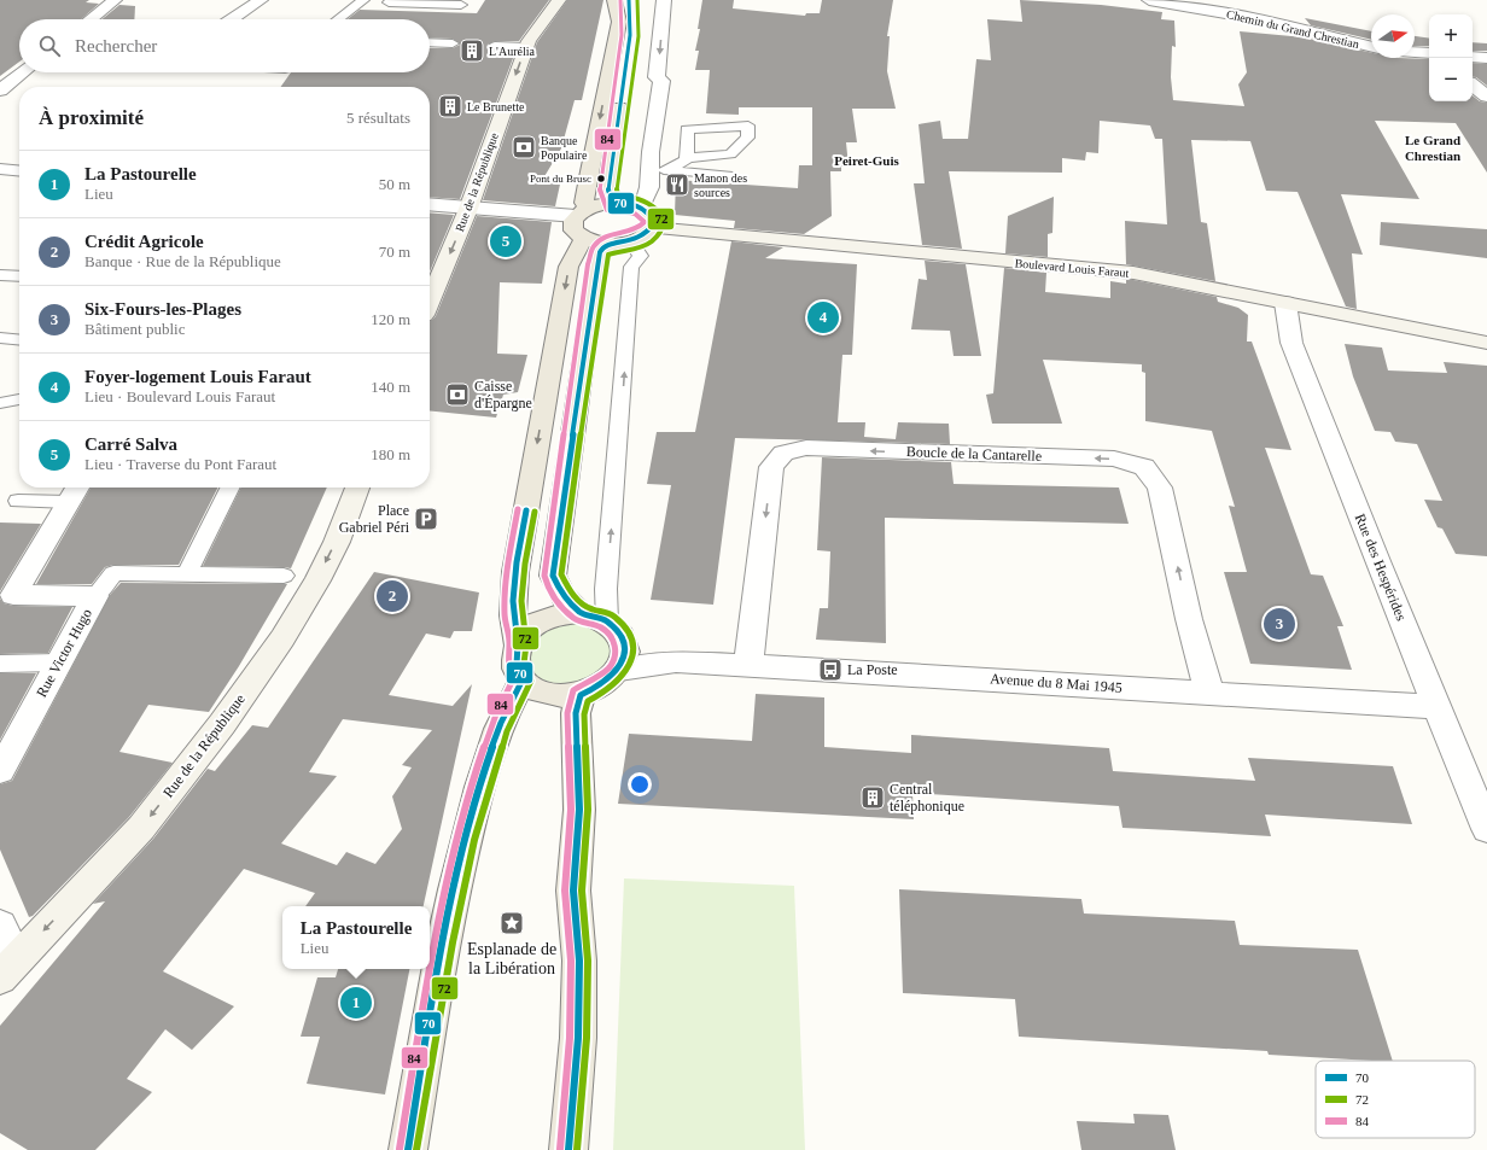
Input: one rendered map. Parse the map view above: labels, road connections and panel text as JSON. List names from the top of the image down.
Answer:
{
  "streets": {
    "main road": ["Rue de la République", "Boulevard Louis Faraut"],
    "street": [
      "Chemin du Grand Chrestian",
      "Boucle de la Cantarelle",
      "Rue des Hespérides",
      "Rue Victor Hugo",
      "Avenue du 8 Mai 1945"
    ]
  },
  "crossings": [
    ["Boulevard Louis Faraut", "Rue des Hespérides"],
    ["Boucle de la Cantarelle", "Avenue du 8 Mai 1945"],
    ["Rue des Hespérides", "Avenue du 8 Mai 1945"]
  ],
  "districts": ["Le Grand Chrestian", "Peiret-Guis"],
  "places": {
    "building": ["L'Aurélia", "Le Brunette", "Central téléphonique"],
    "bank": ["Banque Populaire", "Caisse d'Épargne"],
    "other": ["Pont du Brusc"],
    "restaurant": ["Manon des sources"],
    "parking": ["Place Gabriel Péri"],
    "bus stop": ["La Poste"],
    "place": ["Esplanade de la Libération"]
  },
  "lines": ["transit line 70", "transit line 72", "transit line 84"],
  "legend": ["70", "72", "84"],
  "north": "right",
  "page": {
    "map_buttons": ["+", "−"],
    "search": "Rechercher",
    "heading": ["À proximité", "5 résultats"],
    "list": [
      {
        "mark": "1",
        "name": "La Pastourelle",
        "note": "Lieu",
        "value": "50 m"
      },
      {
        "mark": "2",
        "name": "Crédit Agricole",
        "note": "Banque · Rue de la République",
        "value": "70 m"
      },
      {
        "mark": "3",
        "name": "Six-Fours-les-Plages",
        "note": "Bâtiment public",
        "value": "120 m"
      },
      {
        "mark": "4",
        "name": "Foyer-logement Louis Faraut",
        "note": "Lieu · Boulevard Louis Faraut",
        "value": "140 m"
      },
      {
        "mark": "5",
        "name": "Carré Salva",
        "note": "Lieu · Traverse du Pont Faraut",
        "value": "180 m"
      }
    ],
    "pins": [
      "5",
      "4",
      "2",
      "3",
      "1"
    ],
    "popup": ["La Pastourelle", "Lieu"]
  }
}
